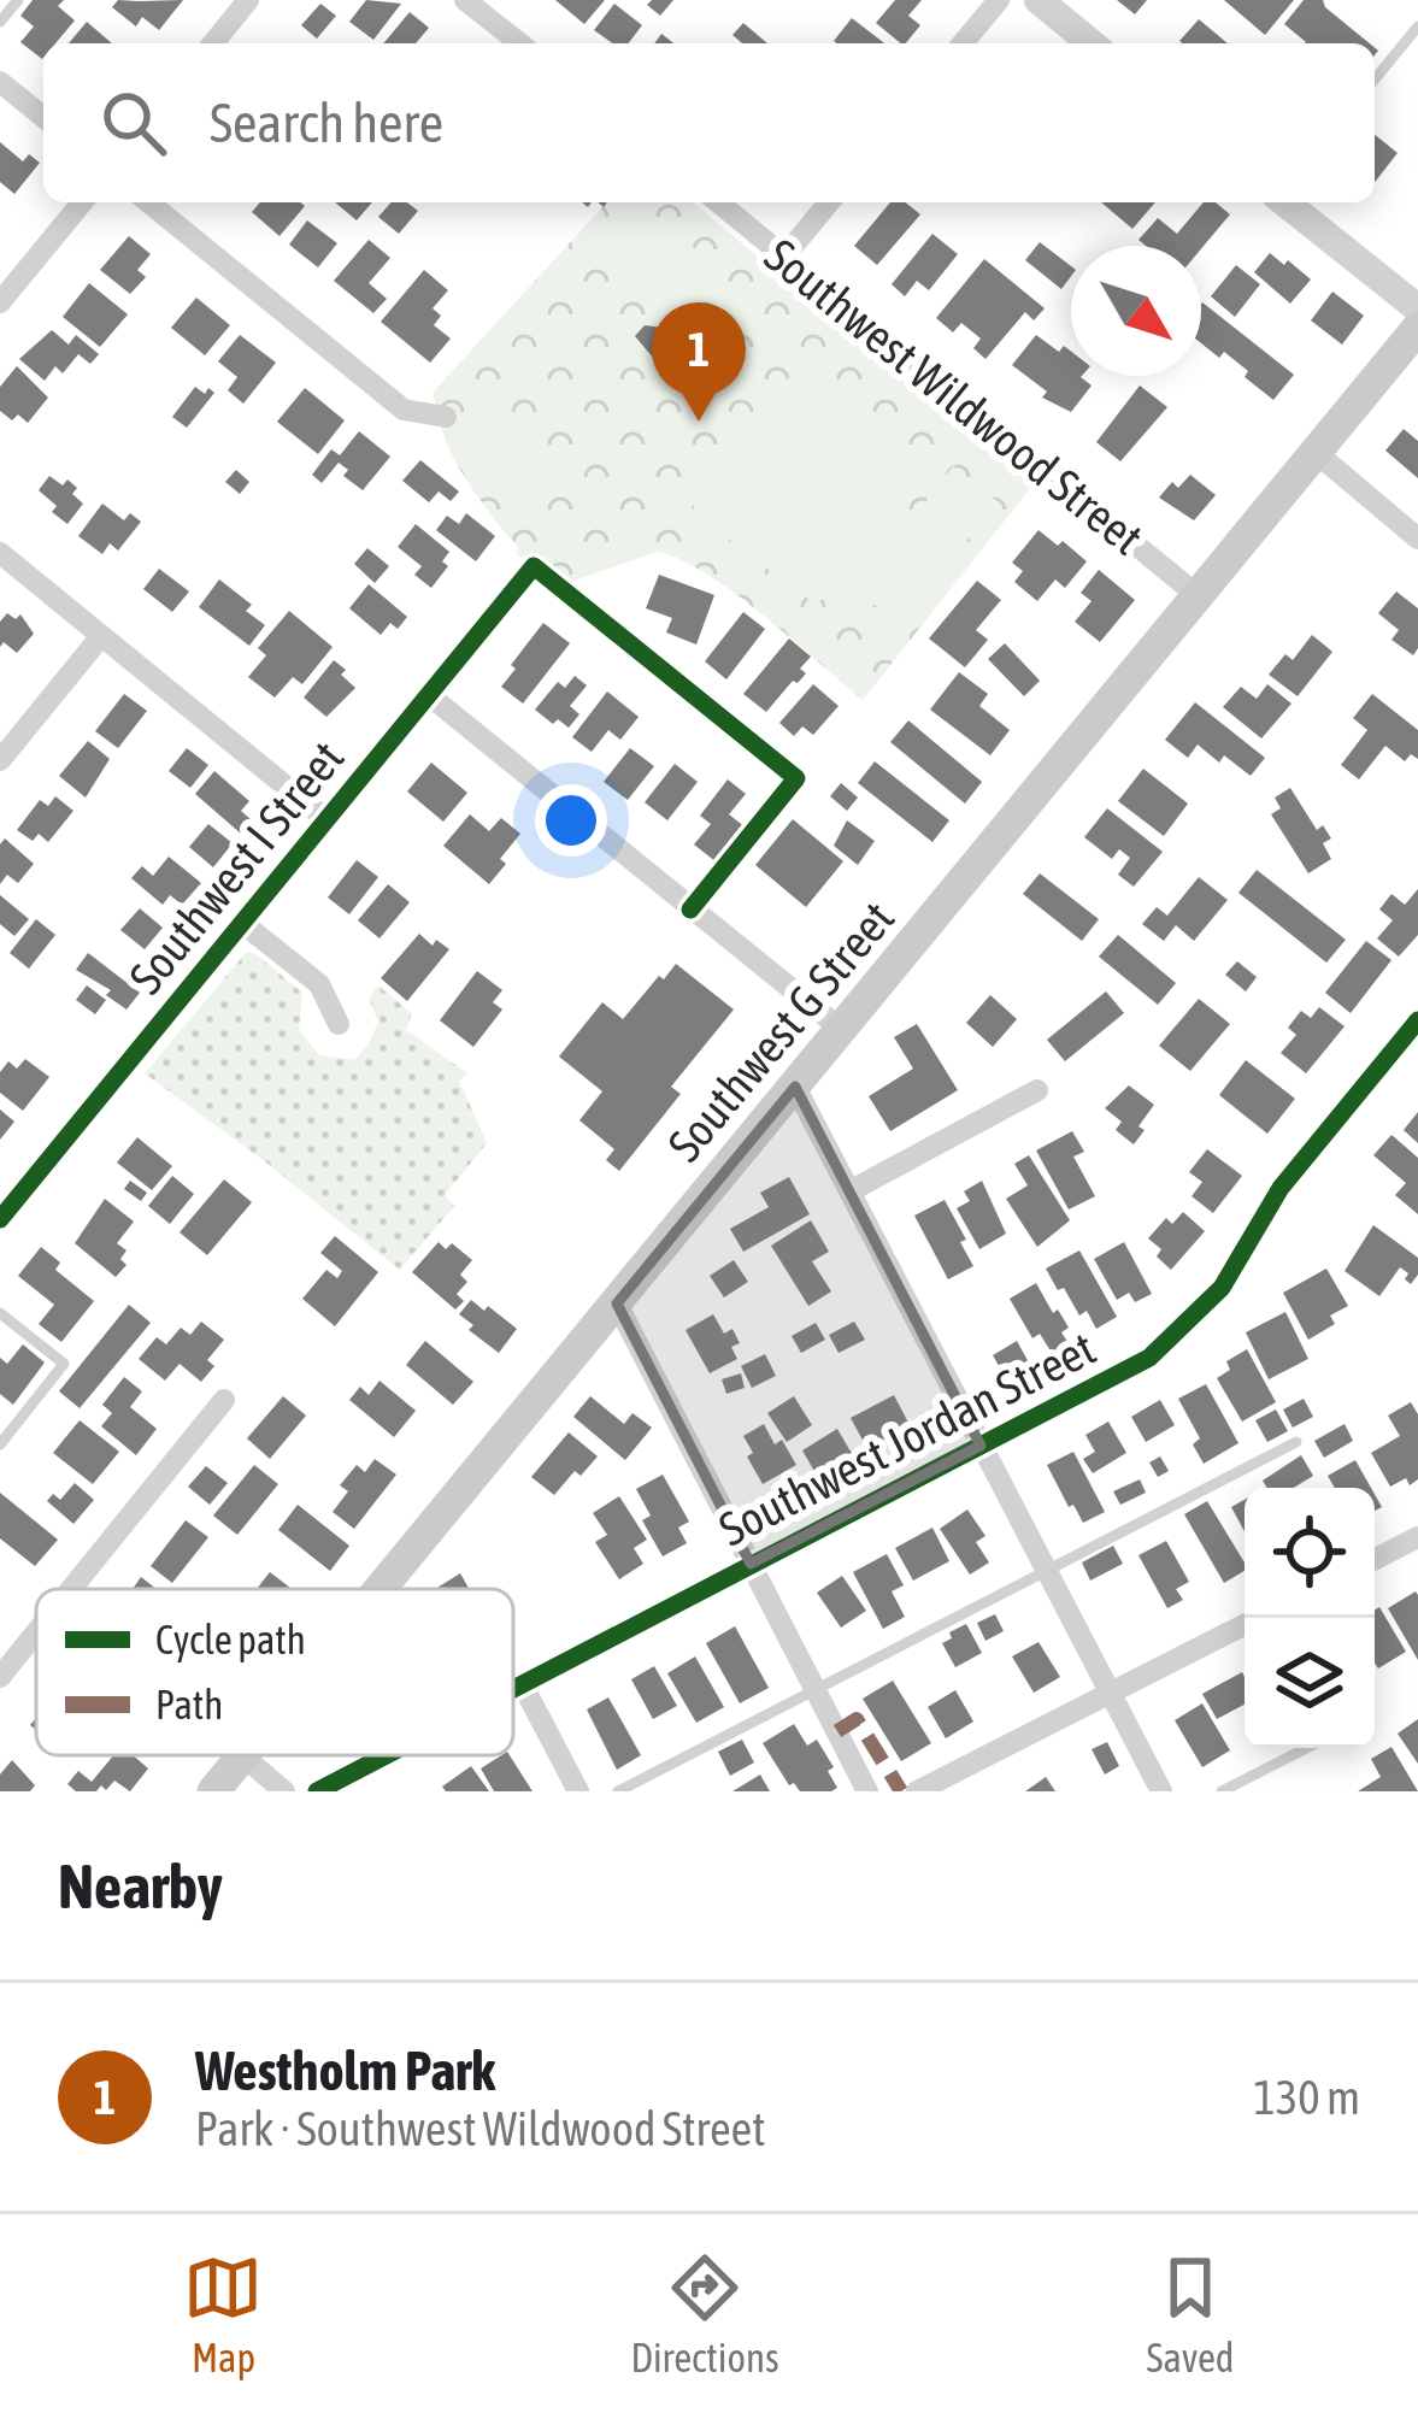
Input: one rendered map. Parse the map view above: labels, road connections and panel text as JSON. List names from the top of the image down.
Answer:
{
  "streets": {
    "main road": ["Southwest G Street"],
    "street": ["Southwest Wildwood Street", "Southwest I Street", "Southwest Jordan Street"]
  },
  "crossings": [
    ["Southwest Wildwood Street", "Southwest G Street"]
  ],
  "legend": ["Cycle path", "Path"],
  "north": "bottom right",
  "page": {
    "search": "Search here",
    "pins": "1",
    "heading": "Nearby",
    "list": [
      {
        "mark": "1",
        "name": "Westholm Park",
        "note": "Park · Southwest Wildwood Street",
        "value": "130 m"
      }
    ],
    "nav": ["Map", "Directions", "Saved"]
  }
}
